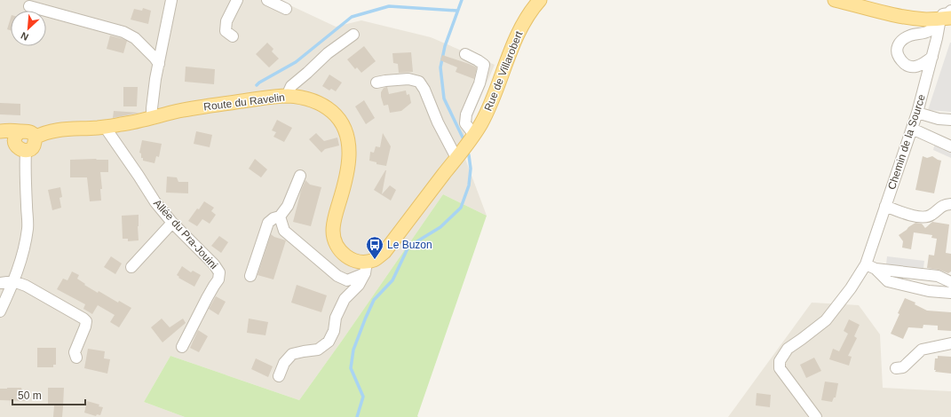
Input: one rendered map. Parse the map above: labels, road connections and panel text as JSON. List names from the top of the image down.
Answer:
{
  "streets": {
    "main road": ["Rue de Villarobert", "Route du Ravelin"],
    "street": ["Chemin de la Source", "Allée du Pra-Jouini"]
  },
  "crossings": [
    ["Route du Ravelin", "Allée du Pra-Jouini"]
  ],
  "places": {
    "bus stop": ["Le Buzon"]
  },
  "scale_bar": "50 m",
  "north": "bottom left"
}
